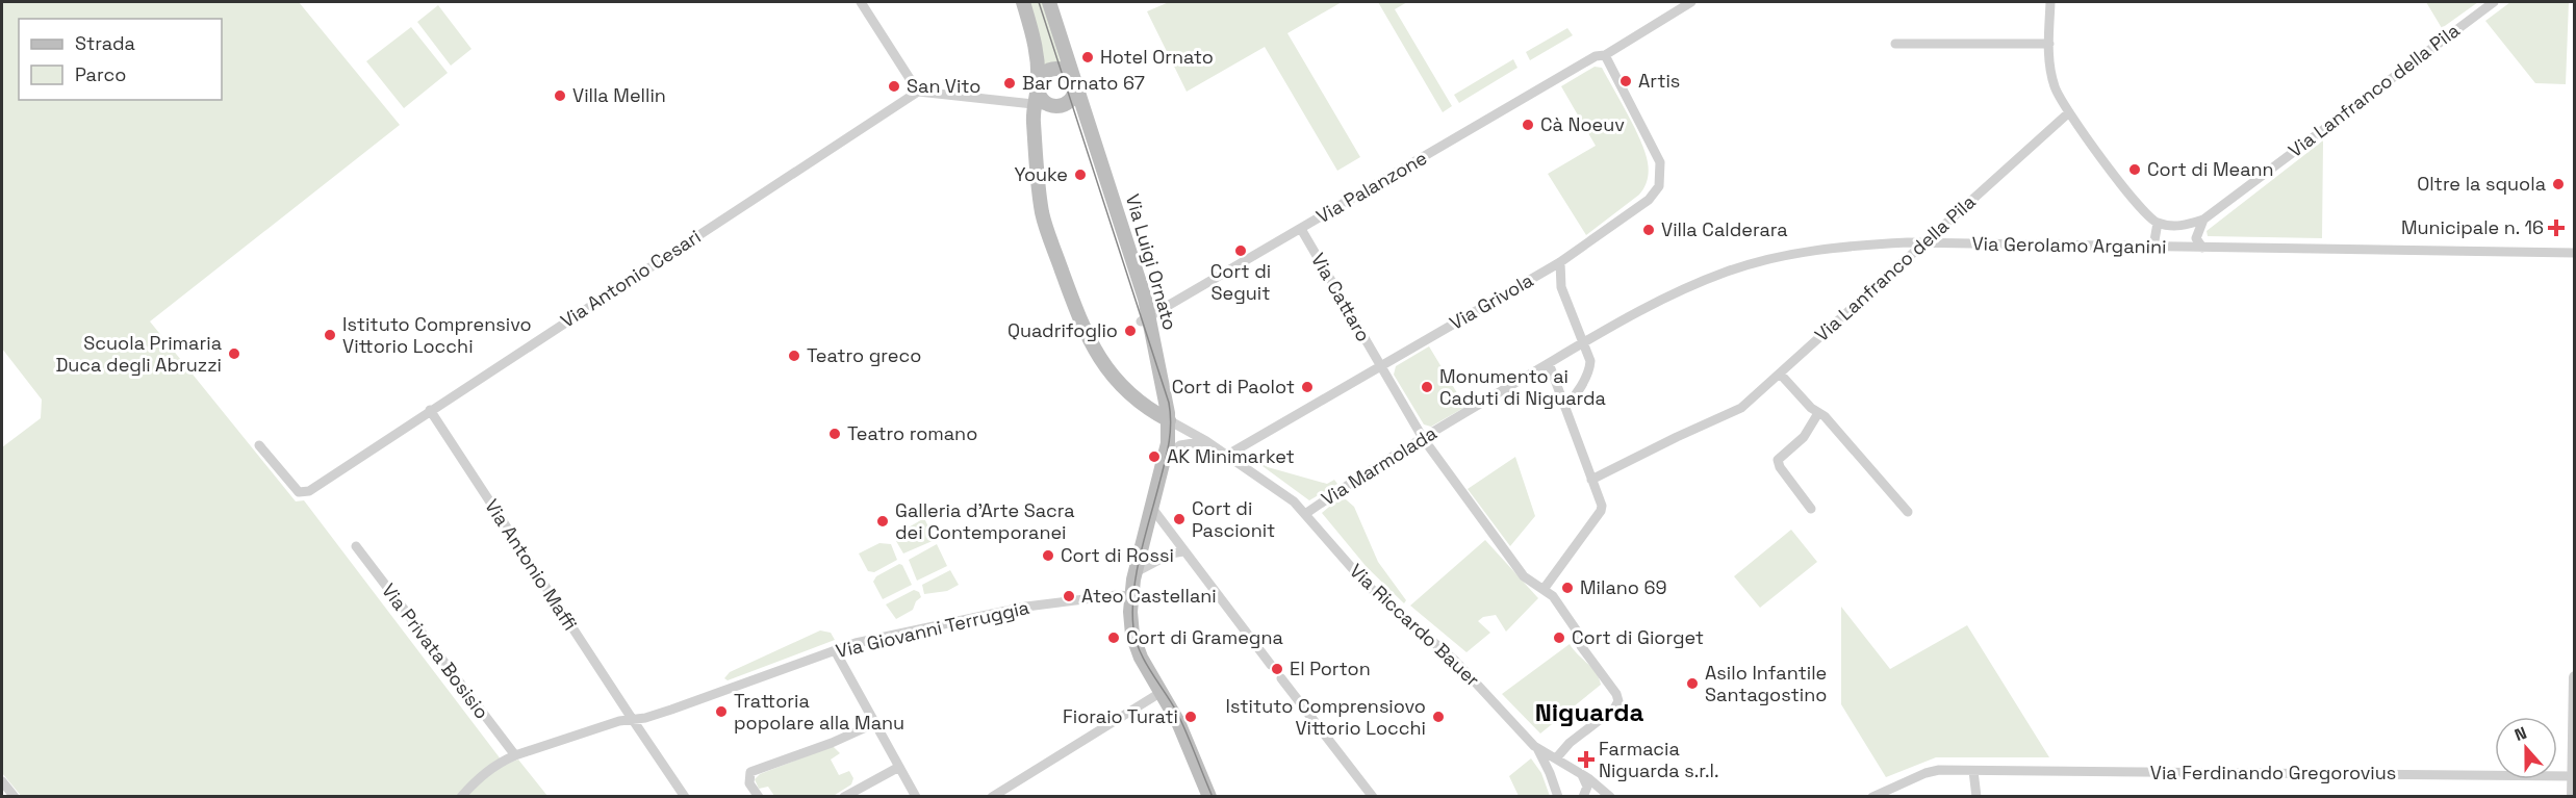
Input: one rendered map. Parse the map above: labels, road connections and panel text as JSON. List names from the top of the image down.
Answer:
{
  "streets": {
    "main road": ["Via Luigi Ornato"],
    "street": [
      "Via Lanfranco della Pila",
      "Via Palanzone",
      "Via Gerolamo Arganini",
      "Via Antonio Cesari",
      "Via Cattaro",
      "Via Grivola",
      "Via Marmolada",
      "Via Antonio Maffi",
      "Via Riccardo Bauer",
      "Via Giovanni Terruggia",
      "Via Privata Bosisio",
      "Via Ferdinando Gregorovius"
    ]
  },
  "crossings": [
    ["Via Lanfranco della Pila", "Via Gerolamo Arganini"],
    ["Via Palanzone", "Via Luigi Ornato"],
    ["Via Palanzone", "Via Cattaro"],
    ["Via Palanzone", "Via Grivola"],
    ["Via Gerolamo Arganini", "Via Marmolada"],
    ["Via Luigi Ornato", "Via Riccardo Bauer"],
    ["Via Luigi Ornato", "Via Giovanni Terruggia"],
    ["Via Antonio Cesari", "Via Antonio Maffi"],
    ["Via Cattaro", "Via Grivola"],
    ["Via Cattaro", "Via Marmolada"],
    ["Via Marmolada", "Via Riccardo Bauer"],
    ["Via Antonio Maffi", "Via Giovanni Terruggia"],
    ["Via Giovanni Terruggia", "Via Privata Bosisio"]
  ],
  "districts": ["Niguarda"],
  "places": {
    "other": [
      "Hotel Ornato",
      "Artis",
      "Bar Ornato 67",
      "San Vito",
      "Villa Mellin",
      "Cà Noeuv",
      "Cort di Meann",
      "Youke",
      "Oltre la squola",
      "Villa Calderara",
      "Cort di Seguit",
      "Quadrifoglio",
      "Istituto Comprensivo Vittorio Locchi",
      "Scuola Primaria Duca degli Abruzzi",
      "Teatro greco",
      "Cort di Paolot",
      "Monumento ai Caduti di Niguarda",
      "Teatro romano",
      "AK Minimarket",
      "Cort di Pascionit",
      "Galleria d'Arte Sacra dei Contemporanei",
      "Cort di Rossi",
      "Milano 69",
      "Ateo Castellani",
      "Cort di Gramegna",
      "Cort di Giorget",
      "El Porton",
      "Asilo Infantile Santagostino",
      "Trattoria popolare alla Manu",
      "Fioraio Turati",
      "Istituto Comprensiovo Vittorio Locchi"
    ],
    "health": ["Municipale n. 16", "Farmacia Niguarda s.r.l."]
  },
  "legend": ["Strada", "Parco"],
  "north": "top"
}
